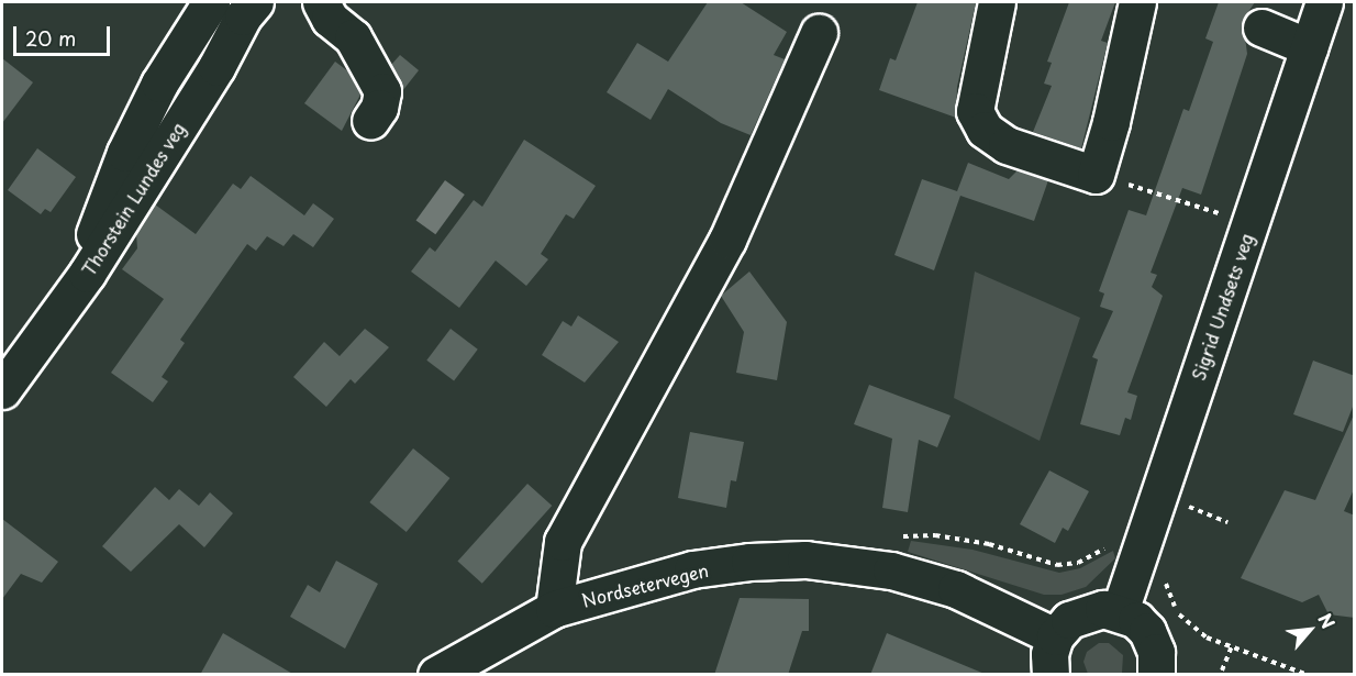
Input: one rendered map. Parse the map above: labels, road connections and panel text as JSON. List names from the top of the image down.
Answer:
{
  "streets": {
    "street": ["Thorstein Lundes veg", "Sigrid Undsets veg", "Nordsetervegen"]
  },
  "scale_bar": "20 m",
  "north": "top right"
}
